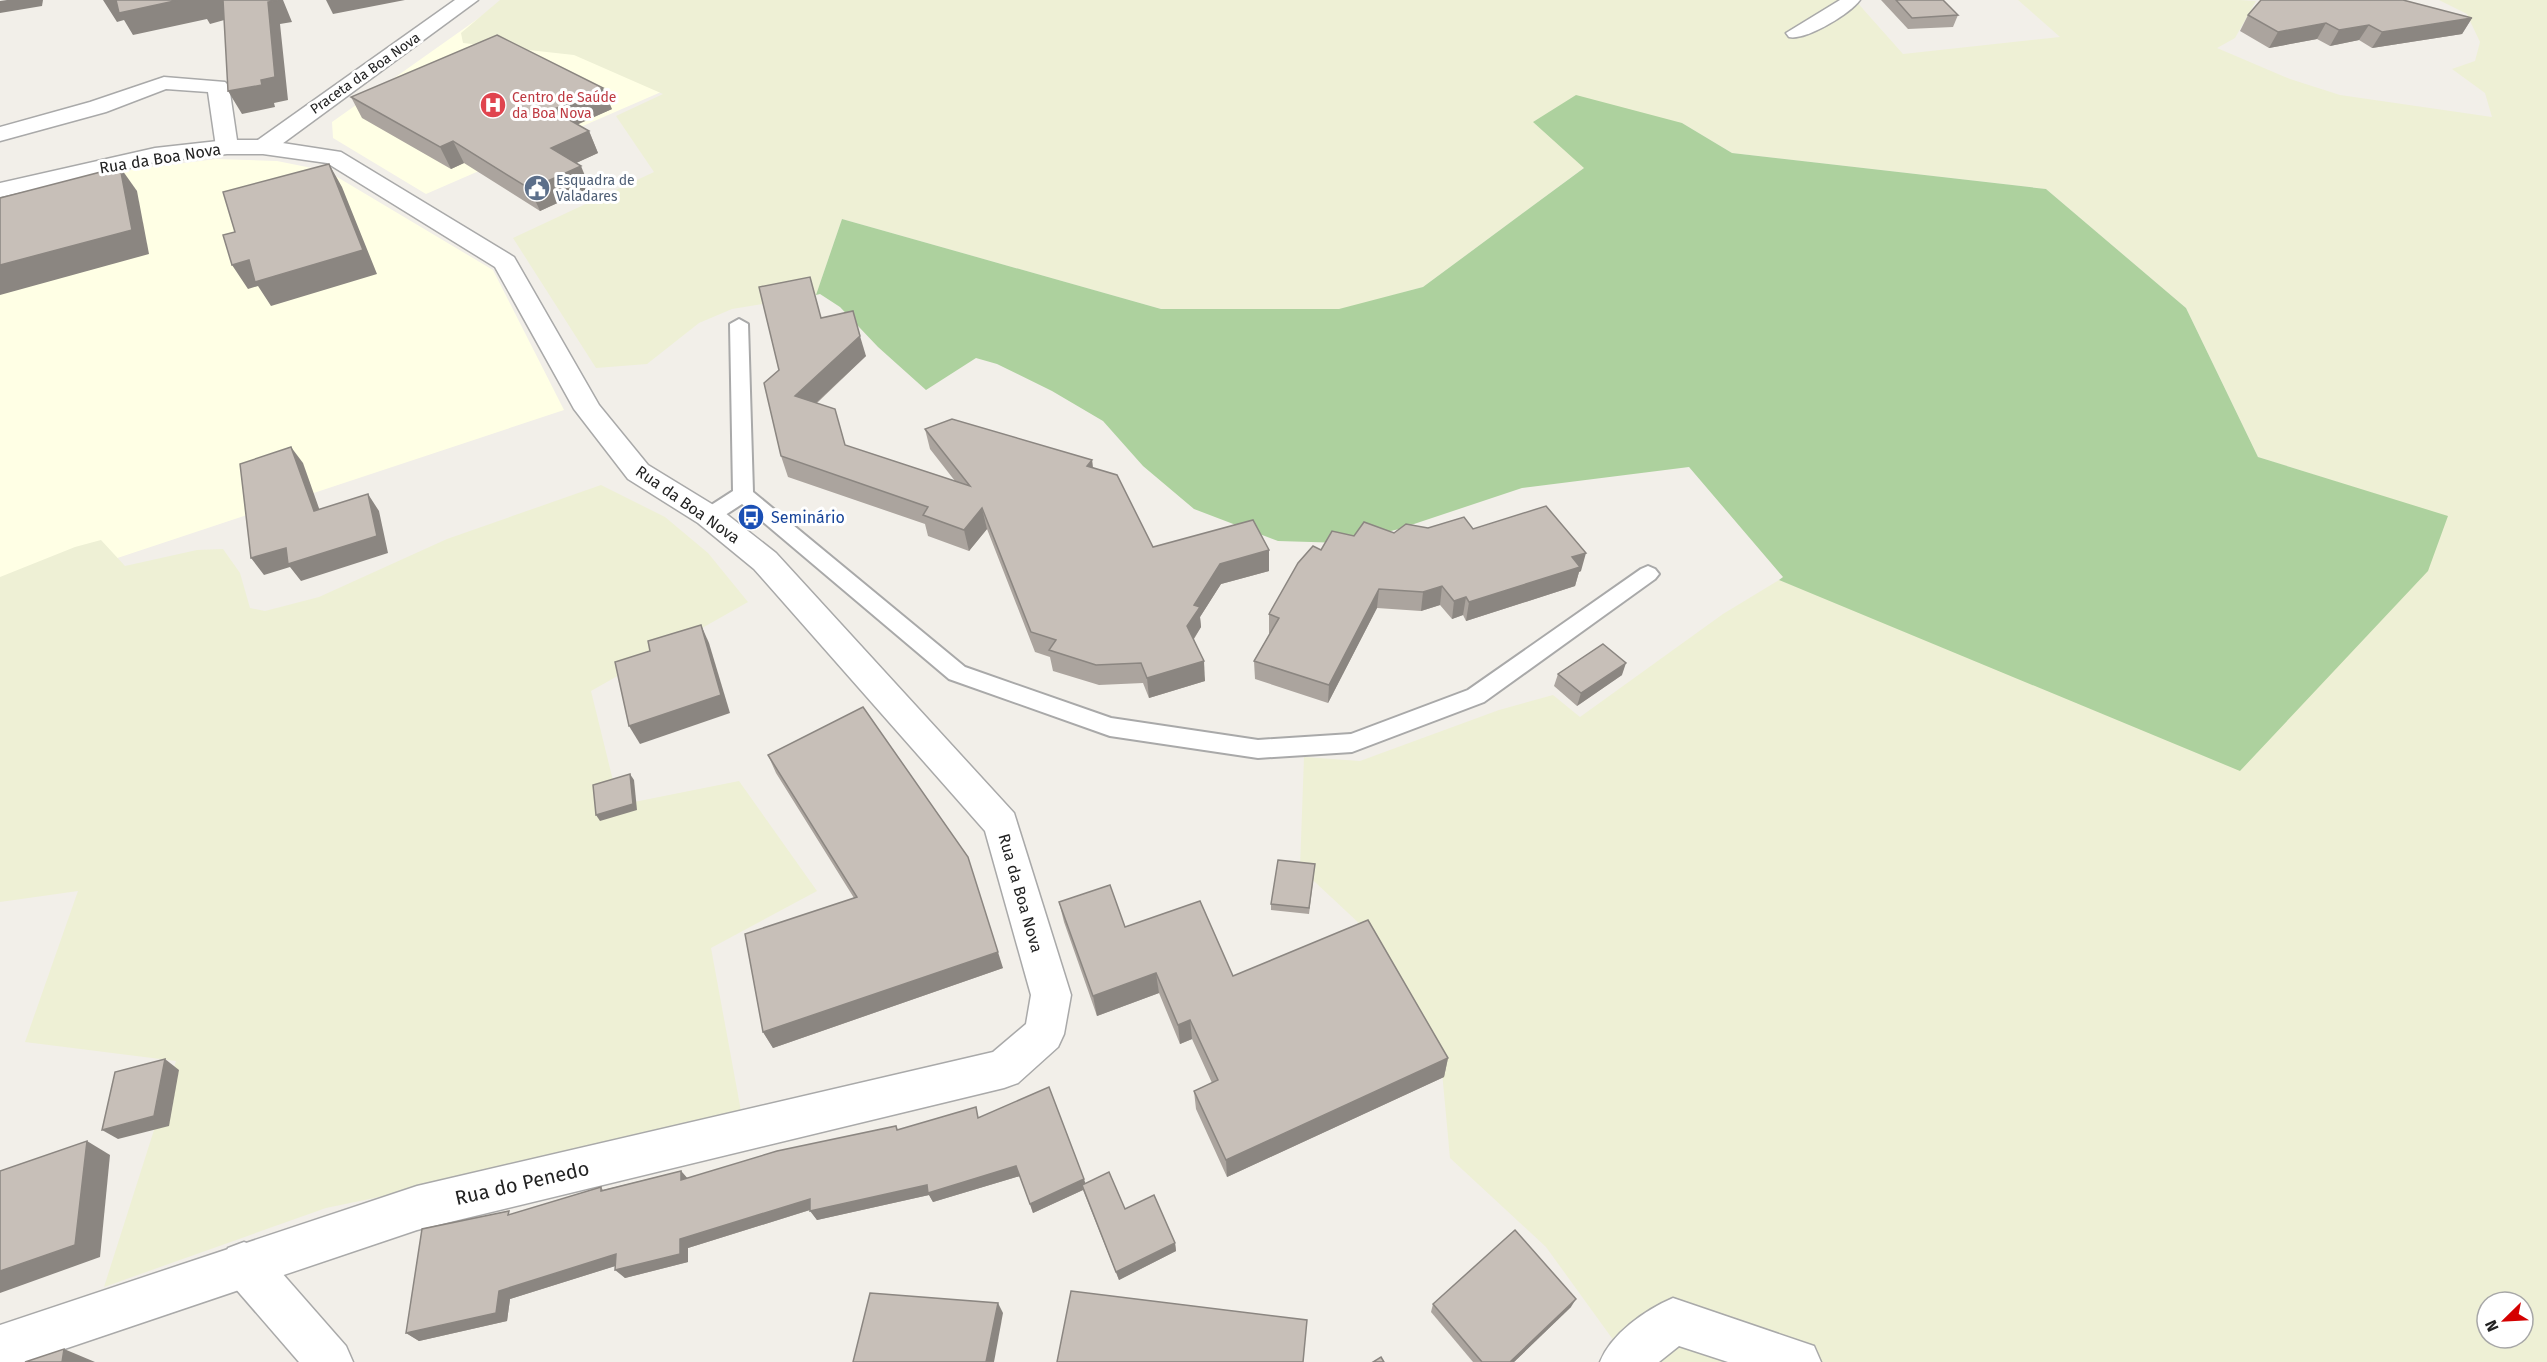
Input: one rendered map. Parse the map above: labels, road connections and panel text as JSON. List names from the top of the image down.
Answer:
{
  "streets": {
    "street": ["Praceta da Boa Nova", "Rua da Boa Nova", "Rua do Penedo"]
  },
  "crossings": [
    ["Praceta da Boa Nova", "Rua da Boa Nova"],
    ["Rua da Boa Nova", "Rua do Penedo"]
  ],
  "places": {
    "hospital": ["Centro de Saúde da Boa Nova"],
    "public building": ["Esquadra de Valadares"],
    "bus stop": ["Seminário"]
  },
  "north": "bottom left"
}
